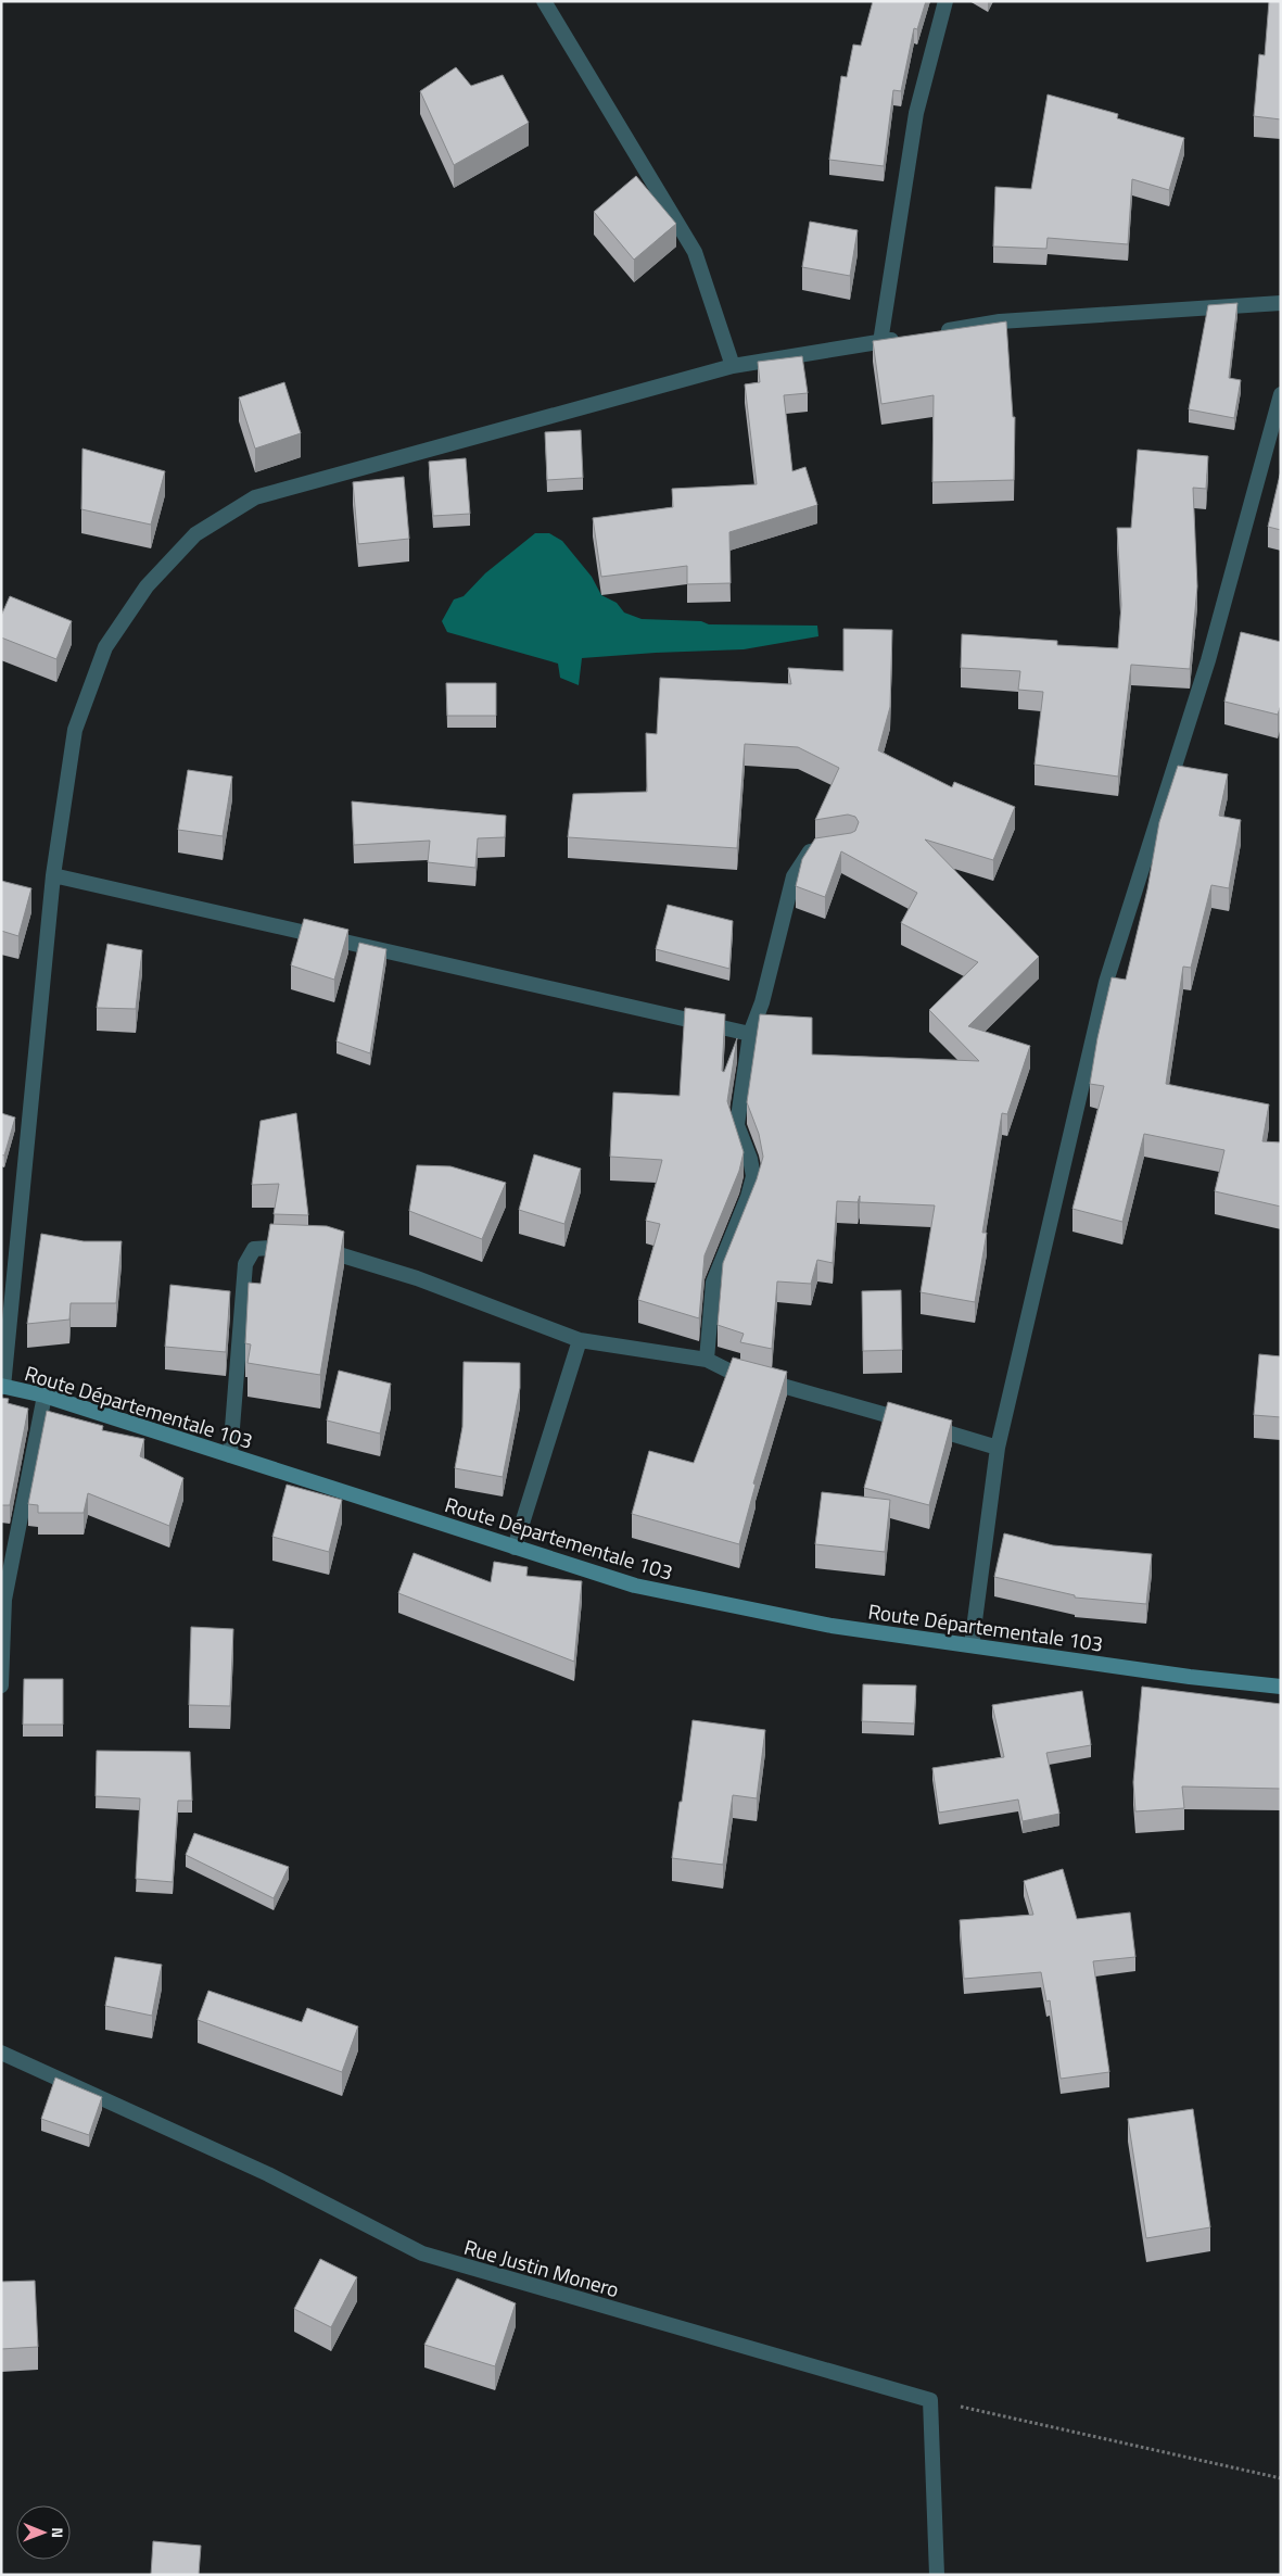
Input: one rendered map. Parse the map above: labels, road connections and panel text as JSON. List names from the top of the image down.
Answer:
{
  "streets": {
    "main road": ["Route Départementale 103"],
    "street": ["Rue Justin Monero"]
  },
  "north": "right"
}
